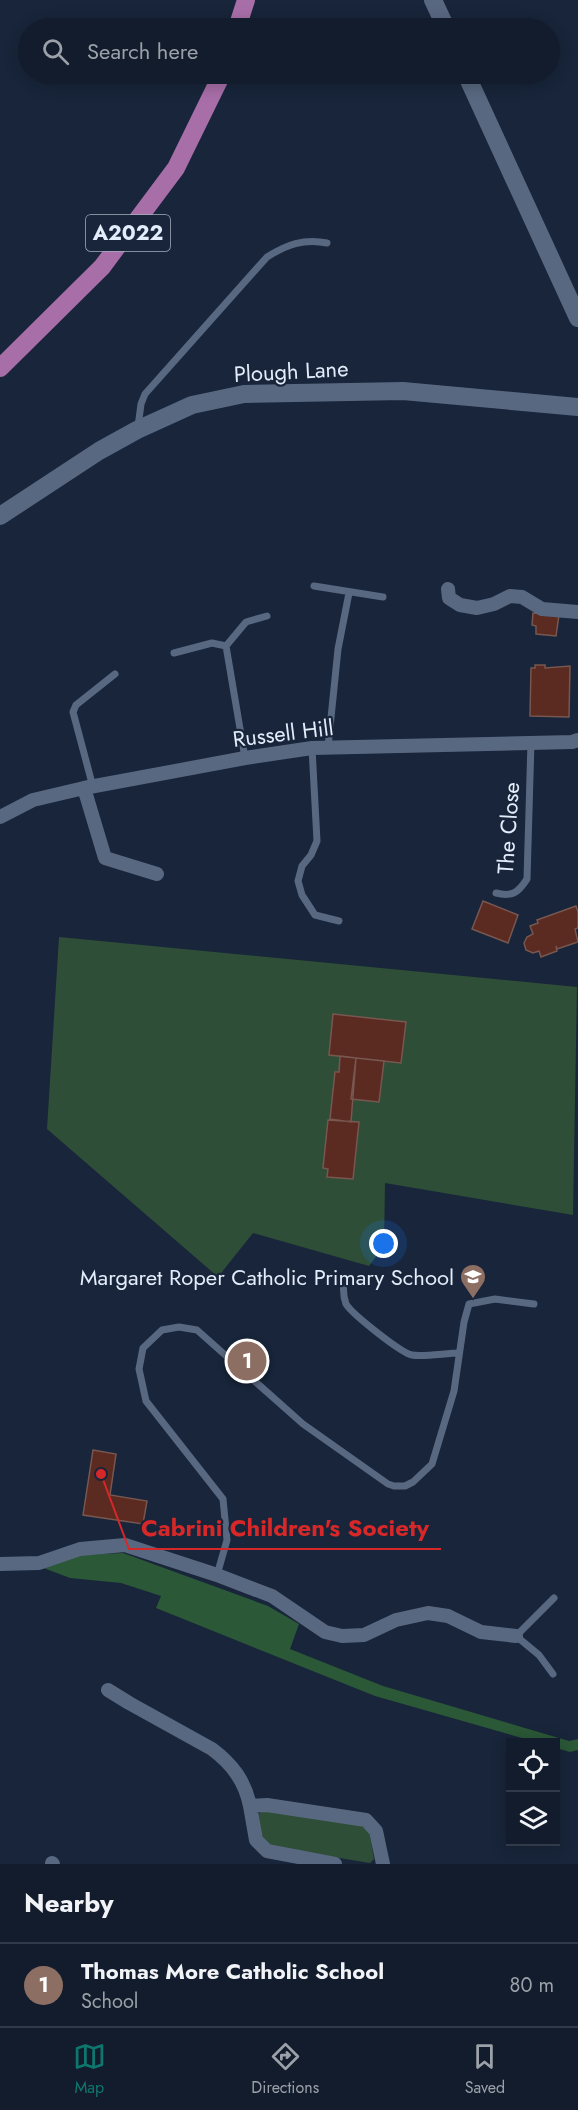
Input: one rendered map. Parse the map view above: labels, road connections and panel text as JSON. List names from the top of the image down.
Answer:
{
  "streets": {
    "main road": ["A2022", "Plough Lane"],
    "street": ["Russell Hill"],
    "lane": ["The Close"]
  },
  "crossings": [
    ["Russell Hill", "The Close"]
  ],
  "places": {
    "school or university": ["Margaret Roper Catholic Primary School"],
    "other": ["Cabrini Children's Society"]
  },
  "page": {
    "search": "Search here",
    "pins": "1",
    "heading": "Nearby",
    "list": [
      {
        "mark": "1",
        "name": "Thomas More Catholic School",
        "note": "School",
        "value": "80 m"
      }
    ],
    "nav": ["Map", "Directions", "Saved"]
  }
}
